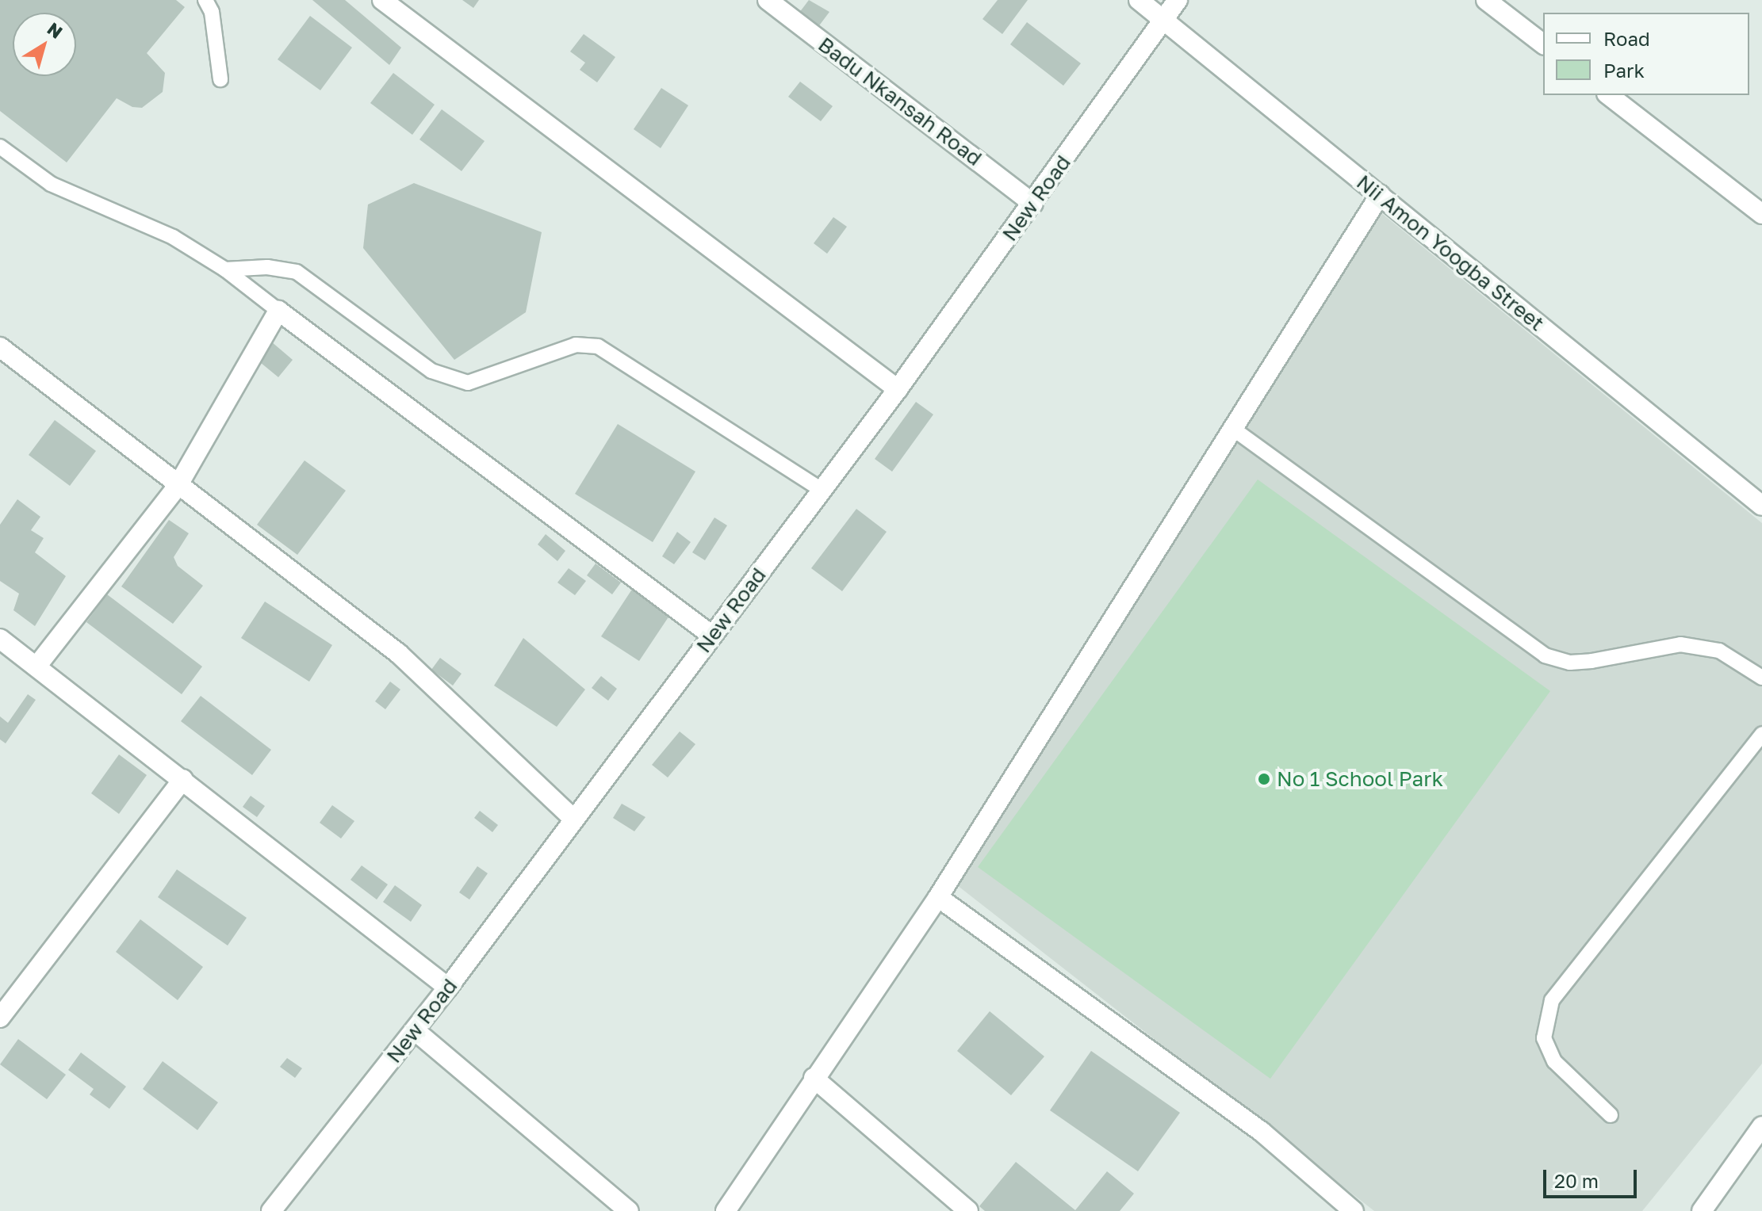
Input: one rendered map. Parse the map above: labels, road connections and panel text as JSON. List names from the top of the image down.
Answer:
{
  "streets": {
    "street": ["Badu Nkansah Road", "New Road", "Nii Amon Yoogba Street"]
  },
  "crossings": [
    ["Badu Nkansah Road", "New Road"],
    ["New Road", "Nii Amon Yoogba Street"]
  ],
  "places": ["No 1 School Park"],
  "legend": ["Road", "Park"],
  "scale_bar": "20 m",
  "north": "top right"
}
